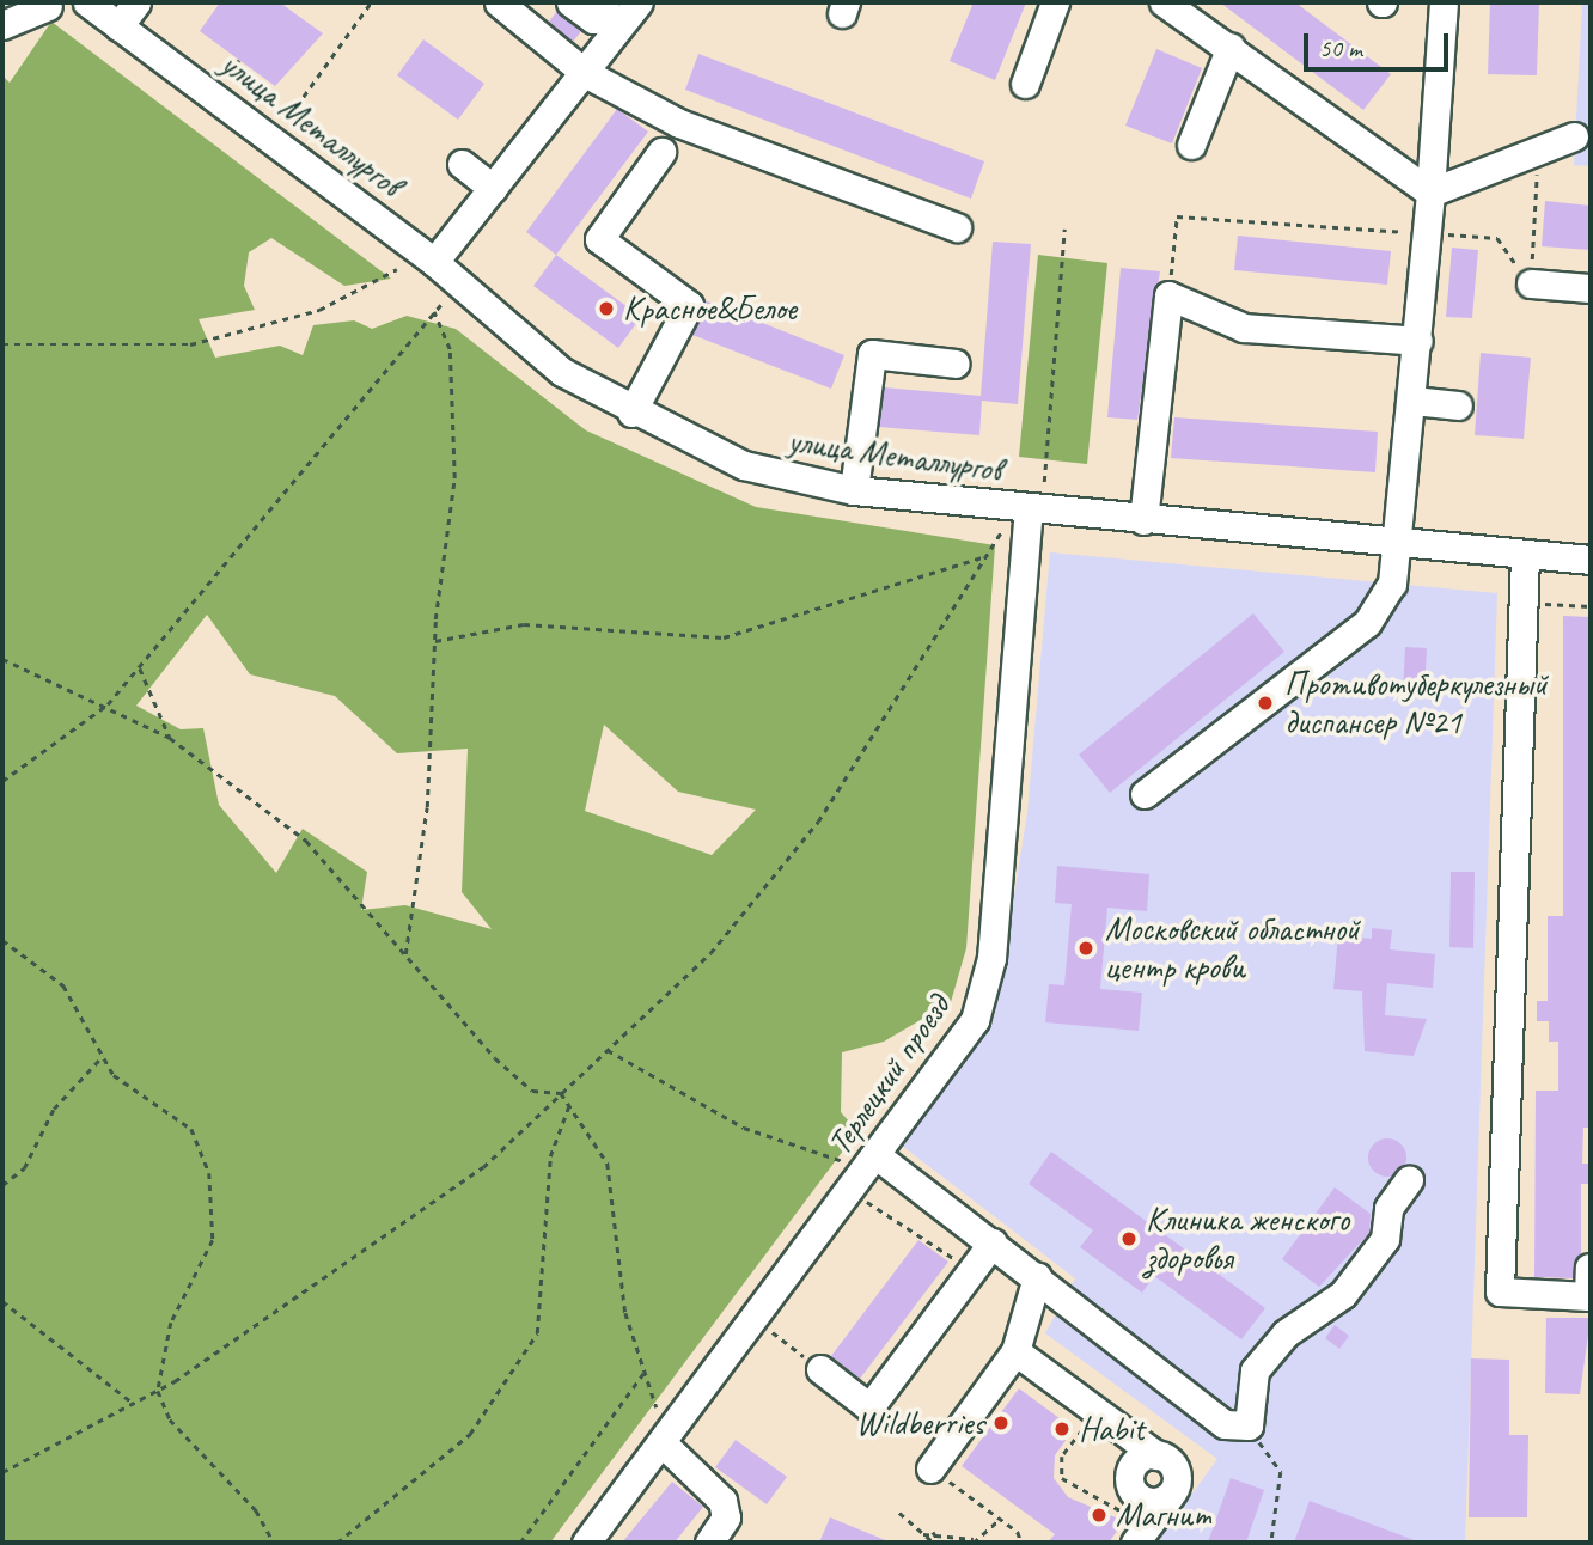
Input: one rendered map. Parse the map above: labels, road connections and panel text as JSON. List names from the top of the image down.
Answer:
{
  "streets": {
    "street": ["улица Металлургов", "Терлецкий проезд"]
  },
  "crossings": [
    ["улица Металлургов", "Терлецкий проезд"]
  ],
  "places": [
    "Красное&Белое",
    "Противотуберкулезный диспансер №21",
    "Московский областной центр крови",
    "Клиника женского здоровья",
    "Wildberries",
    "Habit",
    "Магнит"
  ],
  "scale_bar": "50 m"
}
